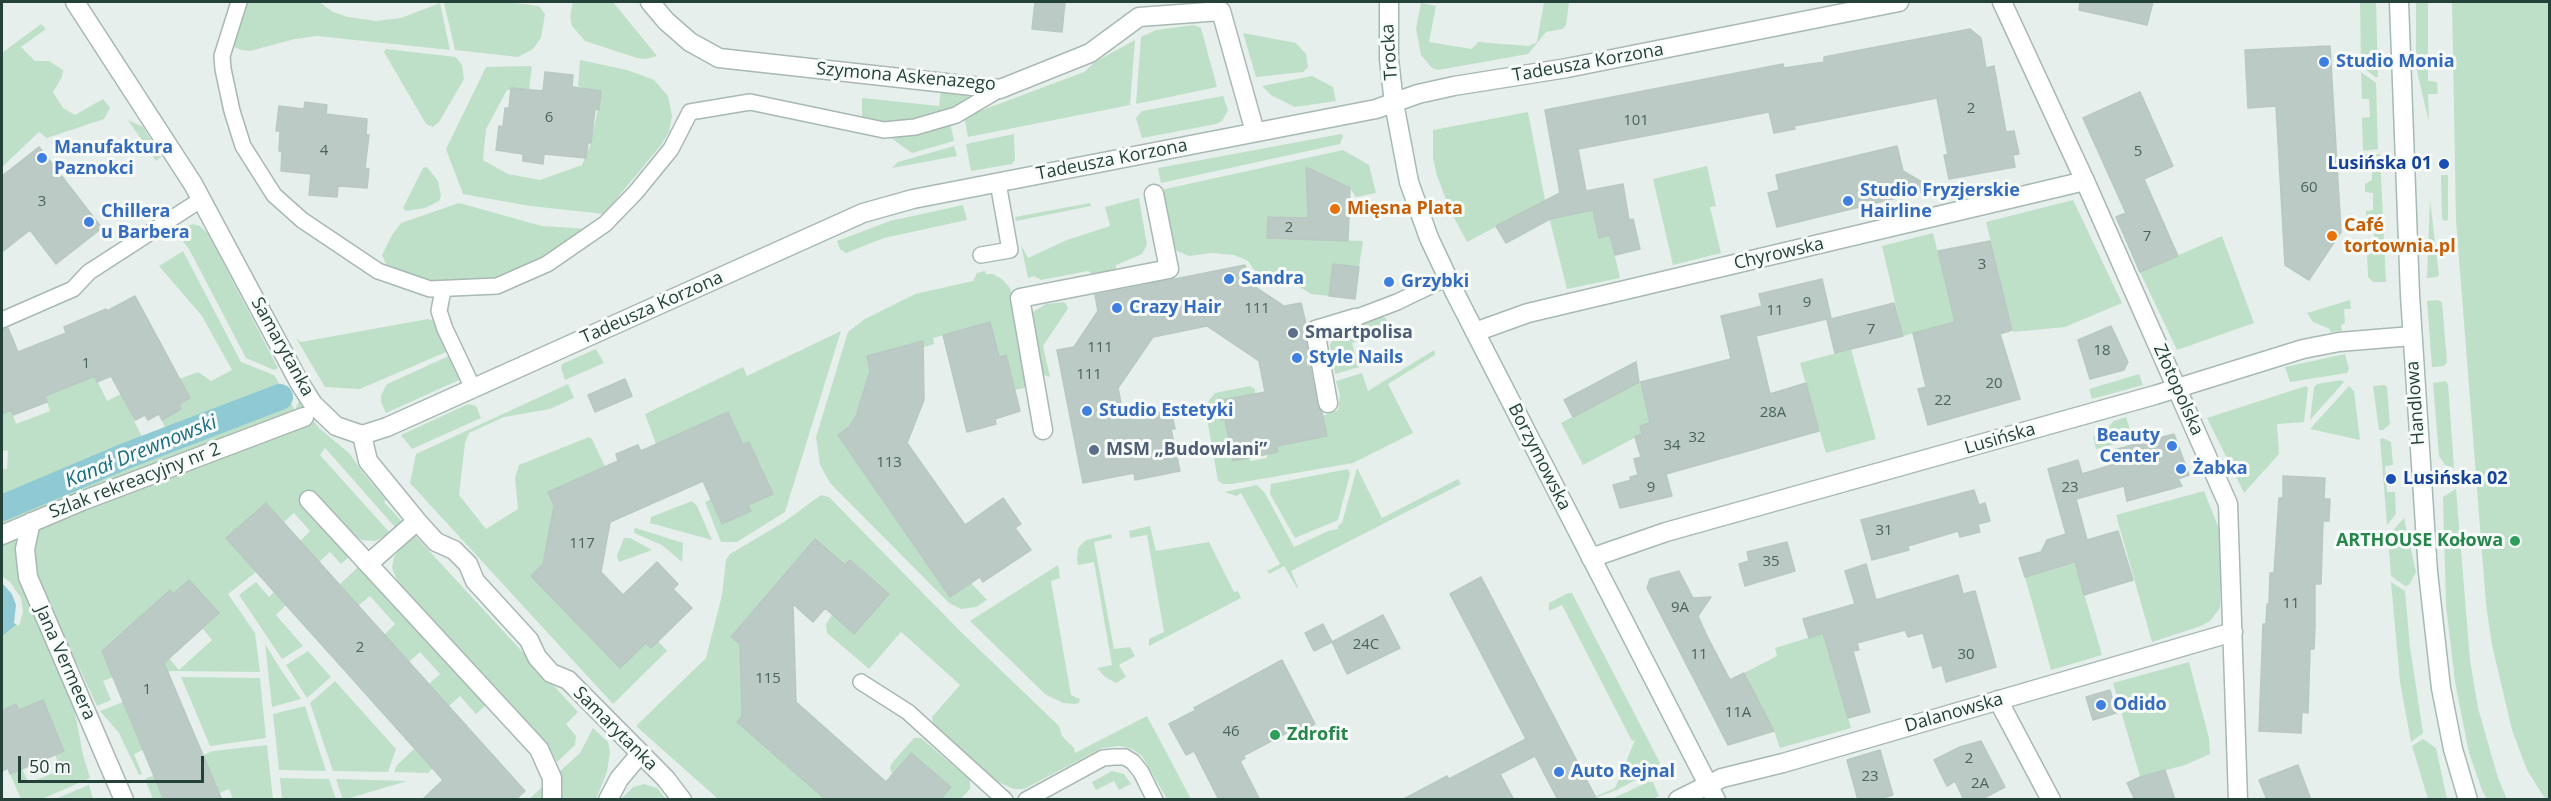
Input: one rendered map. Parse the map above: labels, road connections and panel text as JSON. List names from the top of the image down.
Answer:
{
  "streets": {
    "street": [
      "Trocka",
      "Tadeusza Korzona",
      "Szymona Askenazego",
      "Chyrowska",
      "Samarytanka",
      "Złotopolska",
      "Handlowa",
      "Lusińska",
      "Borzymowska",
      "Szlak rekreacyjny nr 2",
      "Jana Vermeera",
      "Dalanowska"
    ]
  },
  "crossings": [
    ["Trocka", "Tadeusza Korzona"],
    ["Trocka", "Borzymowska"],
    ["Tadeusza Korzona", "Szymona Askenazego"],
    ["Tadeusza Korzona", "Samarytanka"],
    ["Tadeusza Korzona", "Borzymowska"],
    ["Chyrowska", "Złotopolska"],
    ["Chyrowska", "Borzymowska"],
    ["Złotopolska", "Lusińska"],
    ["Złotopolska", "Dalanowska"],
    ["Handlowa", "Lusińska"],
    ["Lusińska", "Borzymowska"],
    ["Borzymowska", "Dalanowska"],
    ["Szlak rekreacyjny nr 2", "Jana Vermeera"]
  ],
  "water": ["Kanał Drewnowski"],
  "places": [
    "Studio Monia",
    "Manufaktura Paznokci",
    "Lusińska 01",
    "Studio Fryzjerskie Hairline",
    "Mięsna Plata",
    "Chillera u Barbera",
    "Café tortownia.pl",
    "Sandra",
    "Grzybki",
    "Crazy Hair",
    "Smartpolisa",
    "Style Nails",
    "Studio Estetyki",
    "Beauty Center",
    "MSM „Budowlani”",
    "Żabka",
    "Lusińska 02",
    "ARTHOUSE Kołowa",
    "Odido",
    "Zdrofit",
    "Auto Rejnal"
  ],
  "house_numbers": [
    "2",
    "6",
    "101",
    "4",
    "5",
    "60",
    "3",
    "2",
    "7",
    "3",
    "9",
    "111",
    "11",
    "7",
    "111",
    "18",
    "1",
    "111",
    "20",
    "22",
    "28A",
    "32",
    "34",
    "113",
    "9",
    "23",
    "31",
    "117",
    "35",
    "11",
    "9A",
    "24C",
    "2",
    "11",
    "30",
    "115",
    "1",
    "11A",
    "46",
    "2",
    "23",
    "2A"
  ],
  "scale_bar": "50 m"
}
